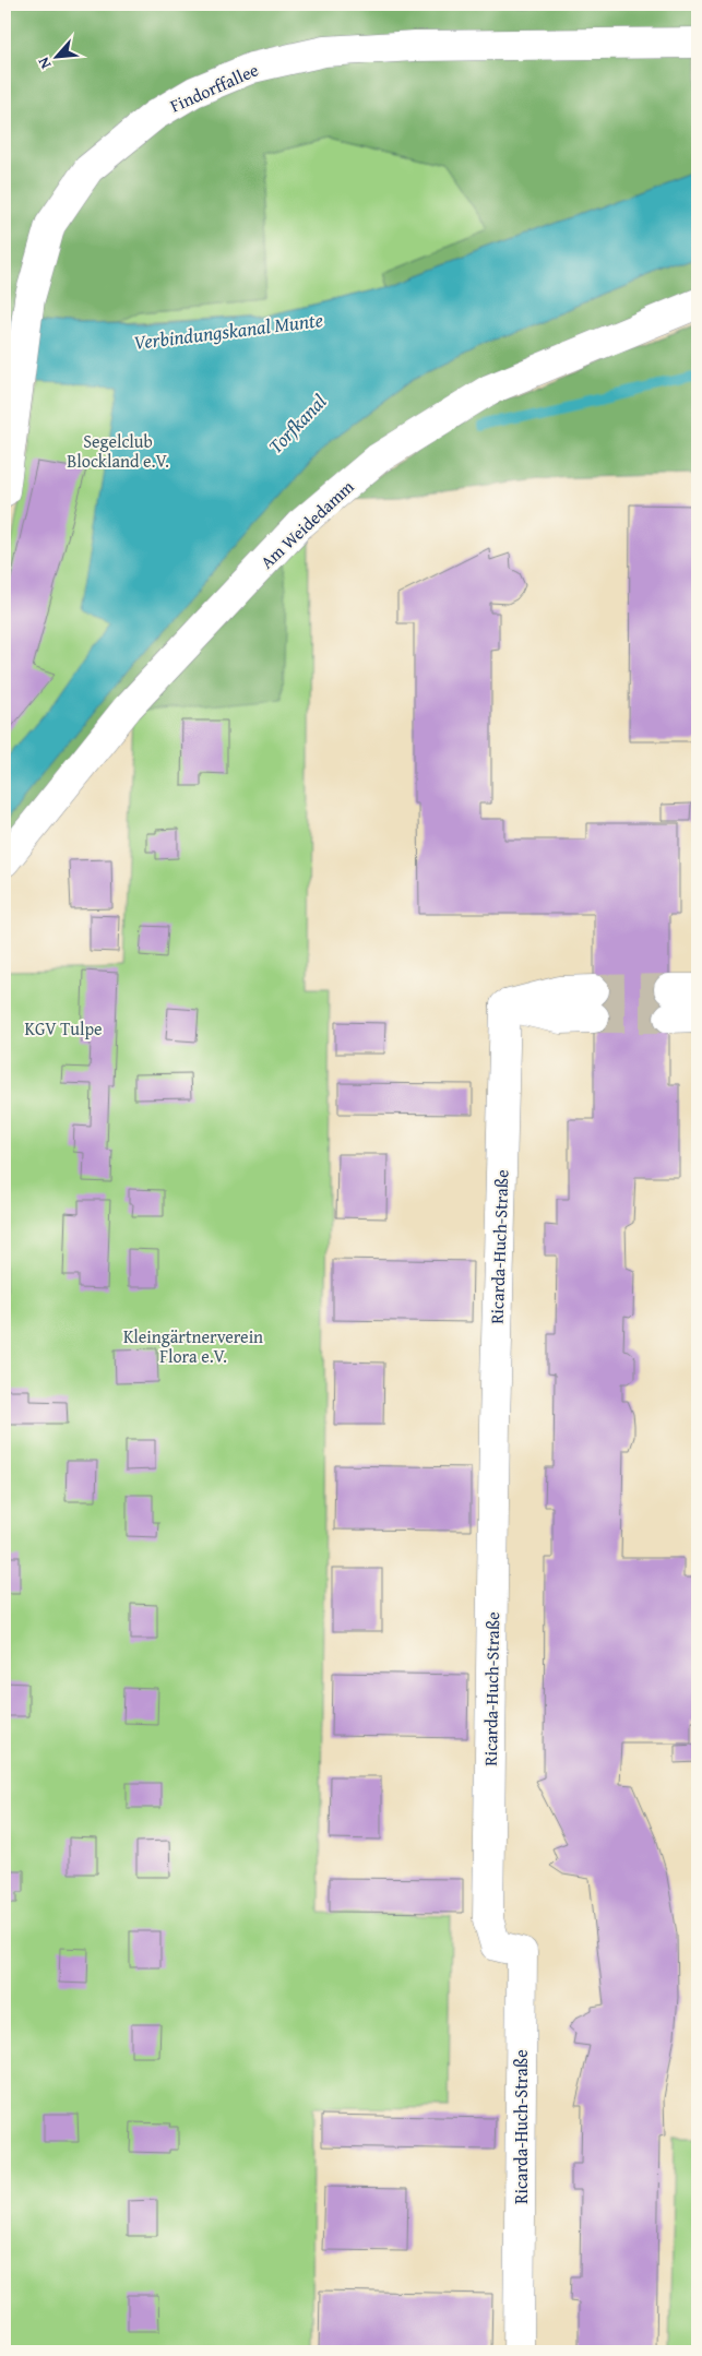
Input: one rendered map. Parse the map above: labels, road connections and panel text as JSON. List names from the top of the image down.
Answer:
{
  "streets": {
    "street": ["Findorffallee", "Am Weidedamm", "Ricarda-Huch-Straße"]
  },
  "water": ["Verbindungskanal Munte", "Torfkanal"],
  "parks": ["Segelclub Blockland e.V.", "KGV Tulpe", "Kleingärtnerverein Flora e.V."],
  "north": "bottom left"
}
